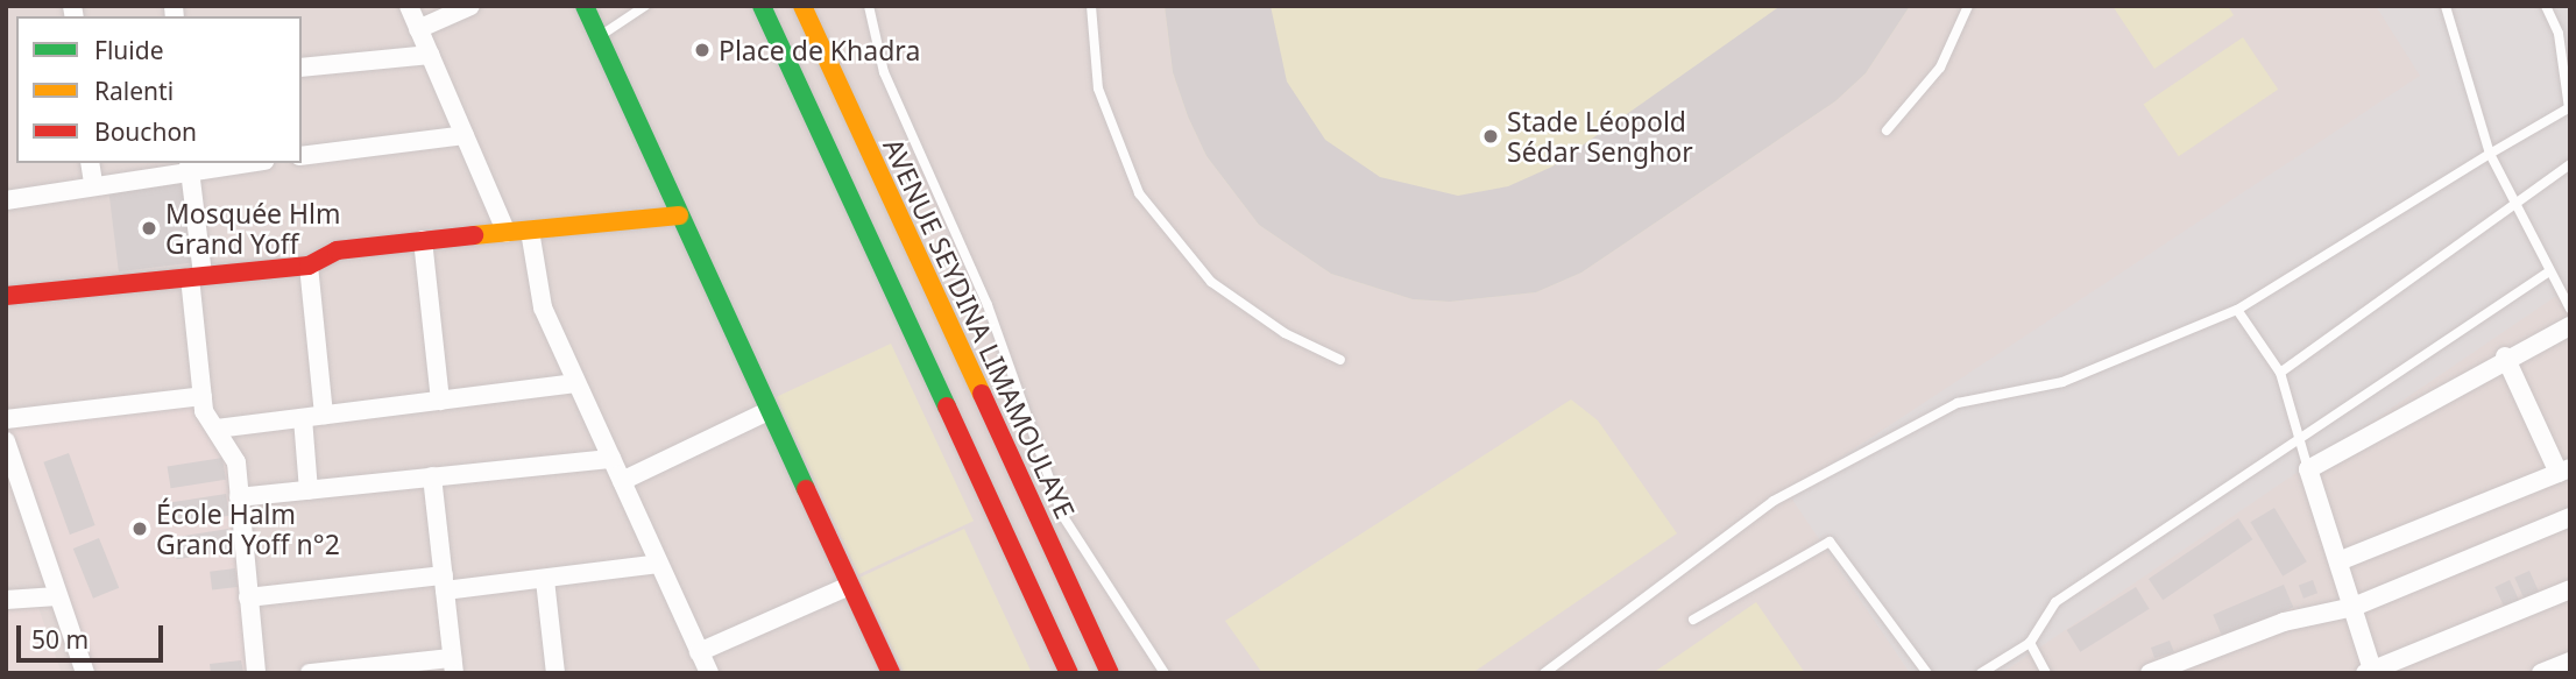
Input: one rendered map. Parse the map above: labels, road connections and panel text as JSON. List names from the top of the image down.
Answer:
{
  "streets": {
    "main road": ["AVENUE SEYDINA LIMAMOULAYE"]
  },
  "places": [
    "Place de Khadra",
    "Stade Léopold Sédar Senghor",
    "Mosquée Hlm Grand Yoff",
    "École Halm Grand Yoff n°2"
  ],
  "legend": ["Fluide", "Ralenti", "Bouchon"],
  "scale_bar": "50 m"
}
